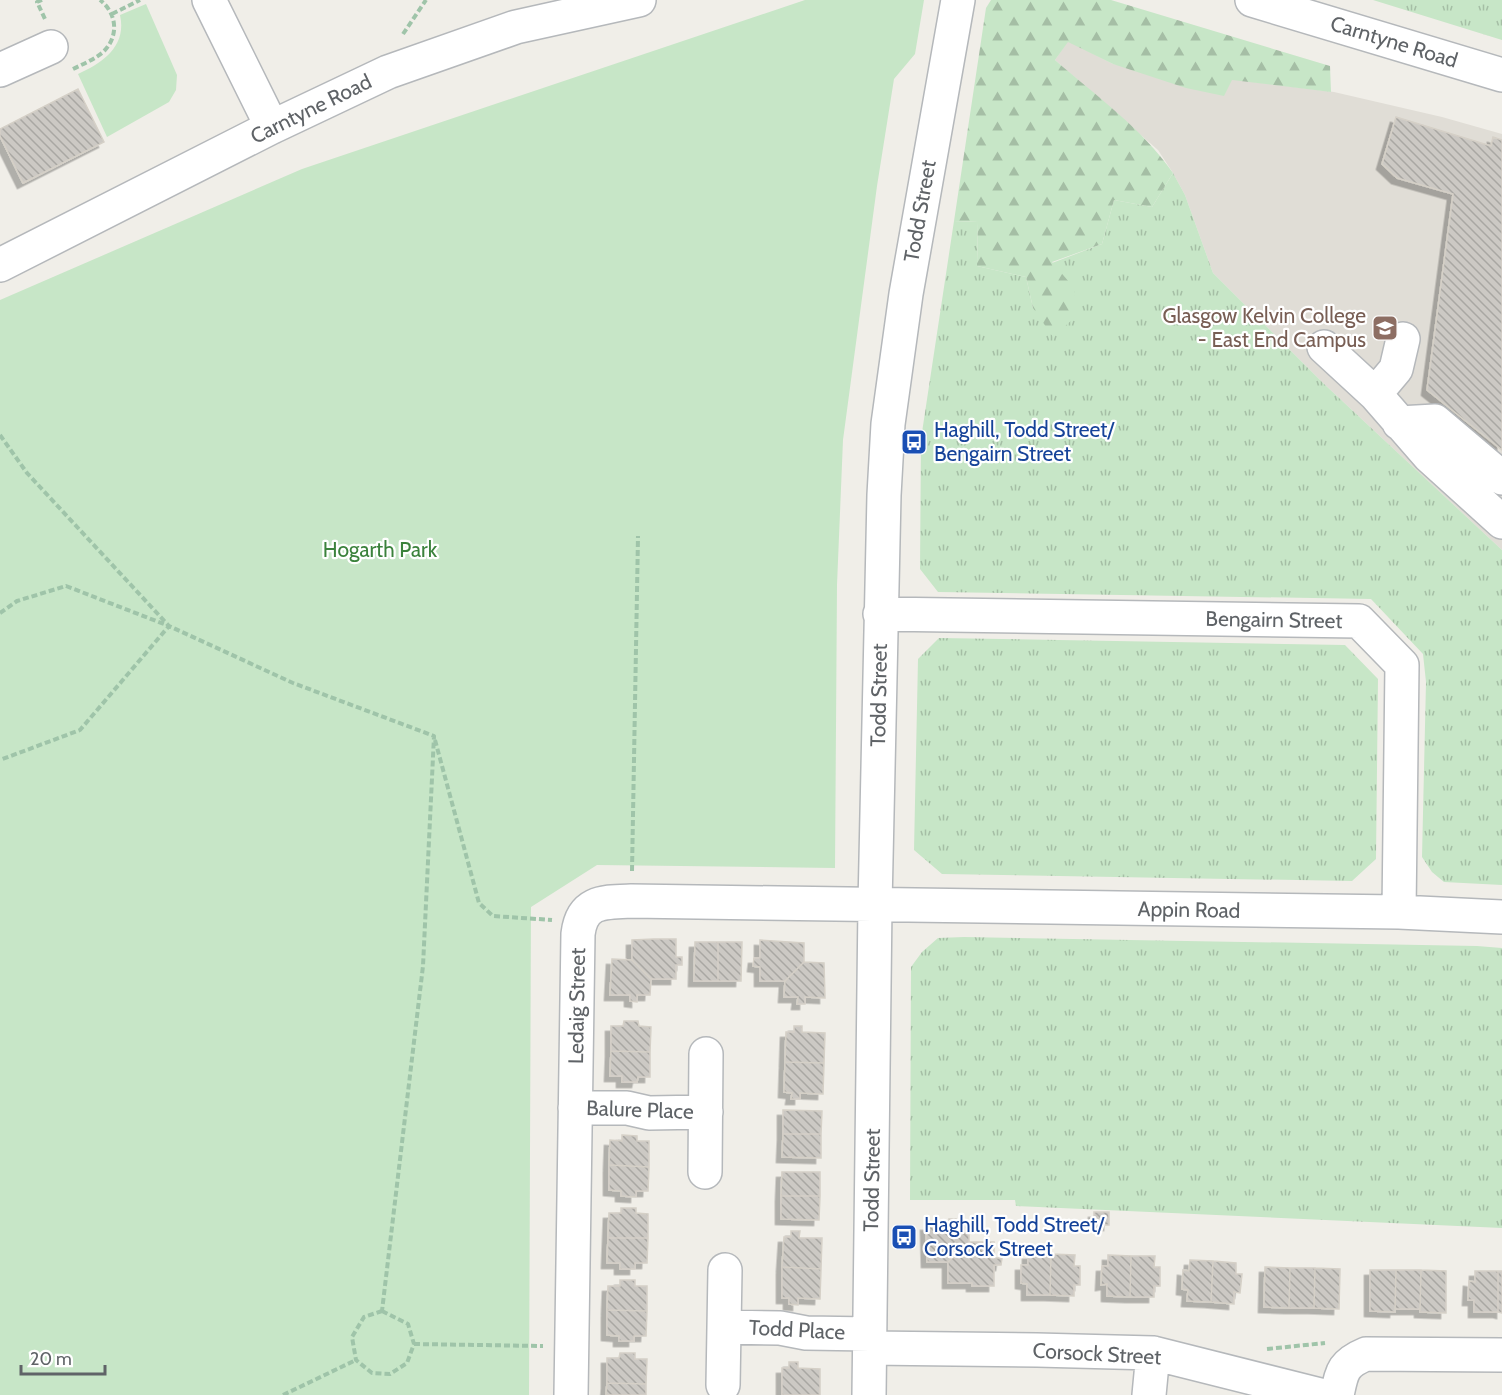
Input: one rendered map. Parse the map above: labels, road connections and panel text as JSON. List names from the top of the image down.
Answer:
{
  "streets": {
    "street": [
      "Carntyne Road",
      "Todd Street",
      "Bengairn Street",
      "Appin Road",
      "Ledaig Street",
      "Balure Place",
      "Todd Place",
      "Corsock Street"
    ]
  },
  "crossings": [
    ["Todd Street", "Bengairn Street"],
    ["Todd Street", "Appin Road"],
    ["Todd Street", "Ledaig Street"],
    ["Todd Street", "Todd Place"],
    ["Todd Street", "Corsock Street"],
    ["Bengairn Street", "Appin Road"],
    ["Appin Road", "Ledaig Street"],
    ["Ledaig Street", "Balure Place"],
    ["Todd Place", "Corsock Street"]
  ],
  "parks": ["Hogarth Park"],
  "places": {
    "school or university": ["Glasgow Kelvin College - East End Campus"],
    "bus stop": ["Haghill, Todd Street/ Bengairn Street", "Haghill, Todd Street/ Corsock Street"]
  },
  "scale_bar": "20 m"
}
